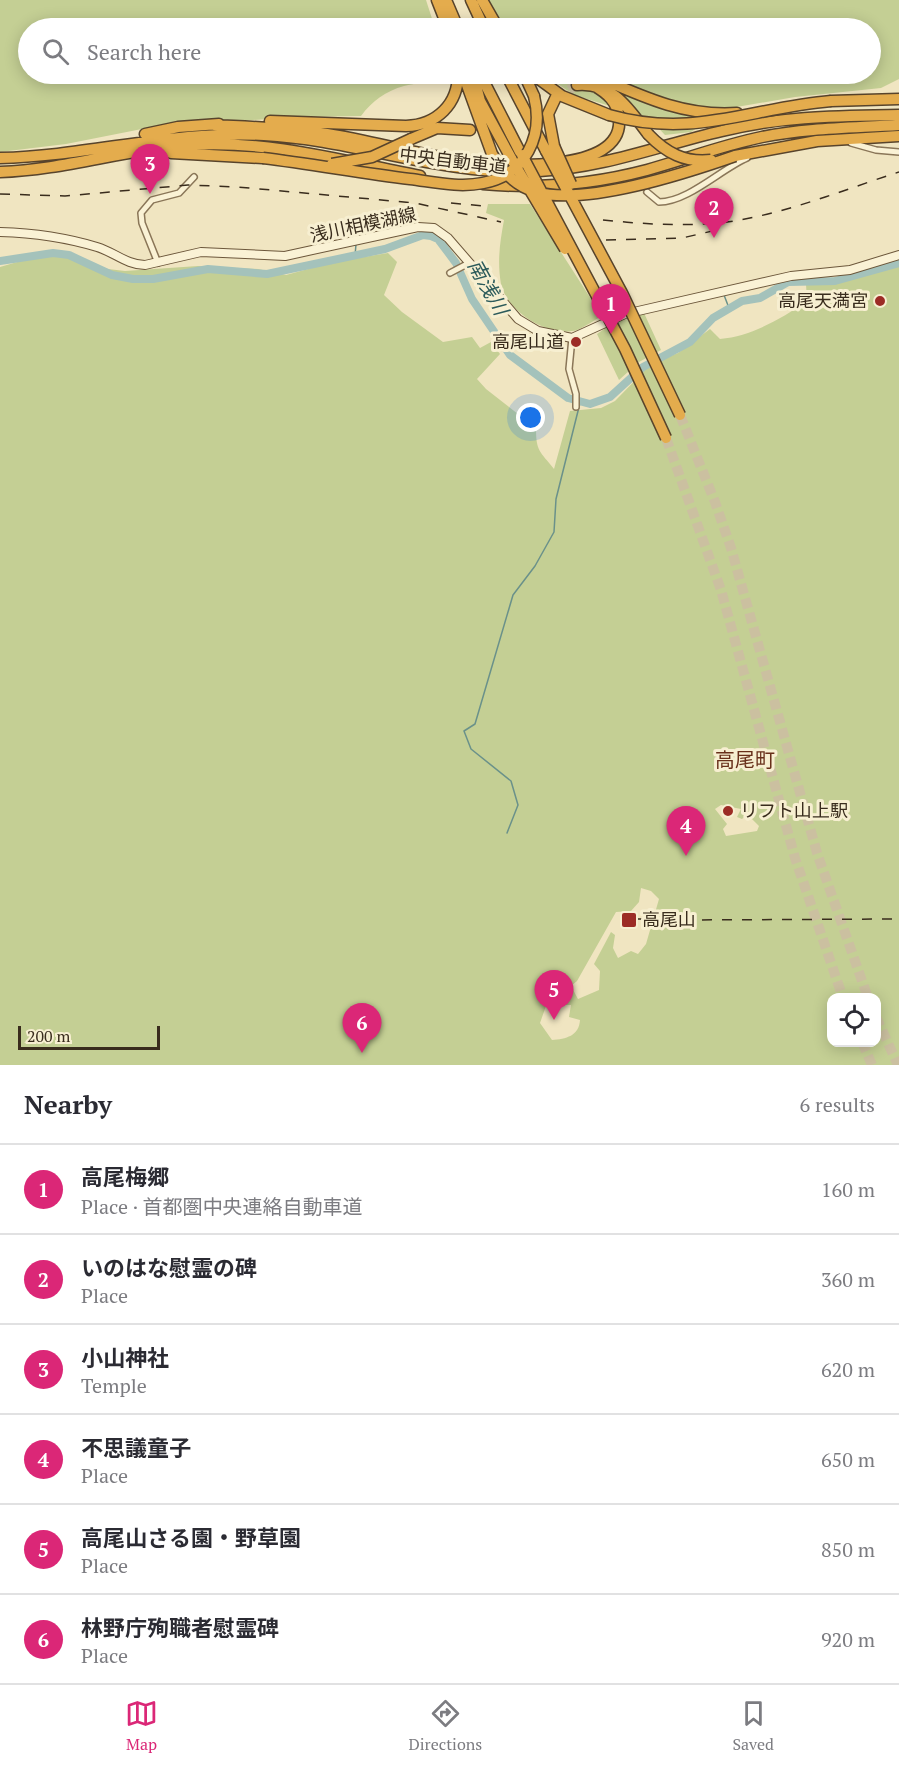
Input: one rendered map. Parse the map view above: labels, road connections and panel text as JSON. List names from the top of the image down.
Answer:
{
  "streets": {
    "highway": ["中央自動車道"],
    "main road": ["浅川相模湖線"]
  },
  "districts": ["高尾町"],
  "water": ["南浅川"],
  "places": {
    "other": ["高尾天満宮", "高尾山道", "リフト山上駅"],
    "transit": ["高尾山"]
  },
  "scale_bar": "200 m",
  "page": {
    "search": "Search here",
    "pins": [
      "3",
      "2",
      "1",
      "4",
      "5",
      "6"
    ],
    "scale": "200 m",
    "heading": ["Nearby", "6 results"],
    "list": [
      {
        "mark": "1",
        "name": "高尾梅郷",
        "note": "Place · 首都圏中央連絡自動車道",
        "value": "160 m"
      },
      {
        "mark": "2",
        "name": "いのはな慰霊の碑",
        "note": "Place",
        "value": "360 m"
      },
      {
        "mark": "3",
        "name": "小山神社",
        "note": "Temple",
        "value": "620 m"
      },
      {
        "mark": "4",
        "name": "不思議童子",
        "note": "Place",
        "value": "650 m"
      },
      {
        "mark": "5",
        "name": "高尾山さる園・野草園",
        "note": "Place",
        "value": "850 m"
      },
      {
        "mark": "6",
        "name": "林野庁殉職者慰霊碑",
        "note": "Place",
        "value": "920 m"
      }
    ],
    "nav": ["Map", "Directions", "Saved"]
  }
}
